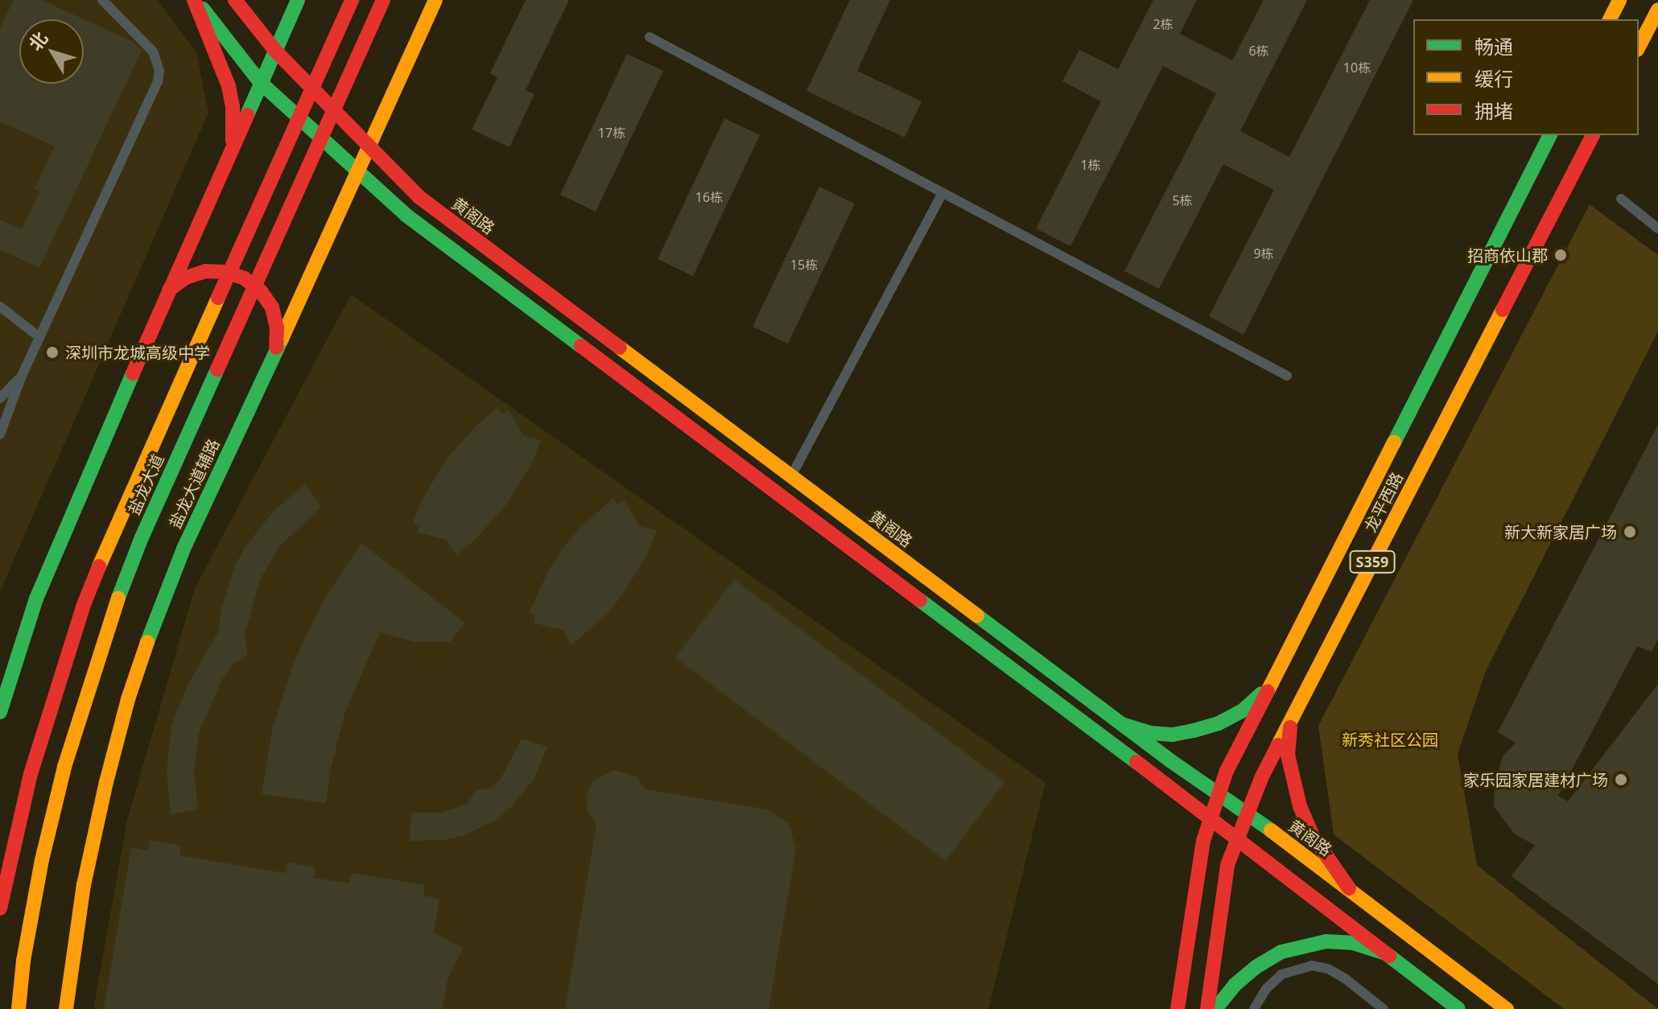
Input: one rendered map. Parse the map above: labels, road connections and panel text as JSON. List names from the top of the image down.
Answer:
{
  "streets": {
    "main road": [
      "黄阁路",
      "盐龙大道辅路",
      "盐龙大道",
      "龙平西路",
      "S359"
    ]
  },
  "crossings": [
    ["黄阁路", "盐龙大道辅路"],
    ["黄阁路", "龙平西路"]
  ],
  "parks": ["新秀社区公园"],
  "places": [
    "招商依山郡",
    "深圳市龙城高级中学",
    "新大新家居广场",
    "家乐园家居建材广场"
  ],
  "house_numbers": [
    "2栋",
    "6栋",
    "10栋",
    "17栋",
    "1栋",
    "16栋",
    "5栋",
    "9栋",
    "15栋"
  ],
  "legend": ["畅通", "缓行", "拥堵"],
  "north": "top left"
}
